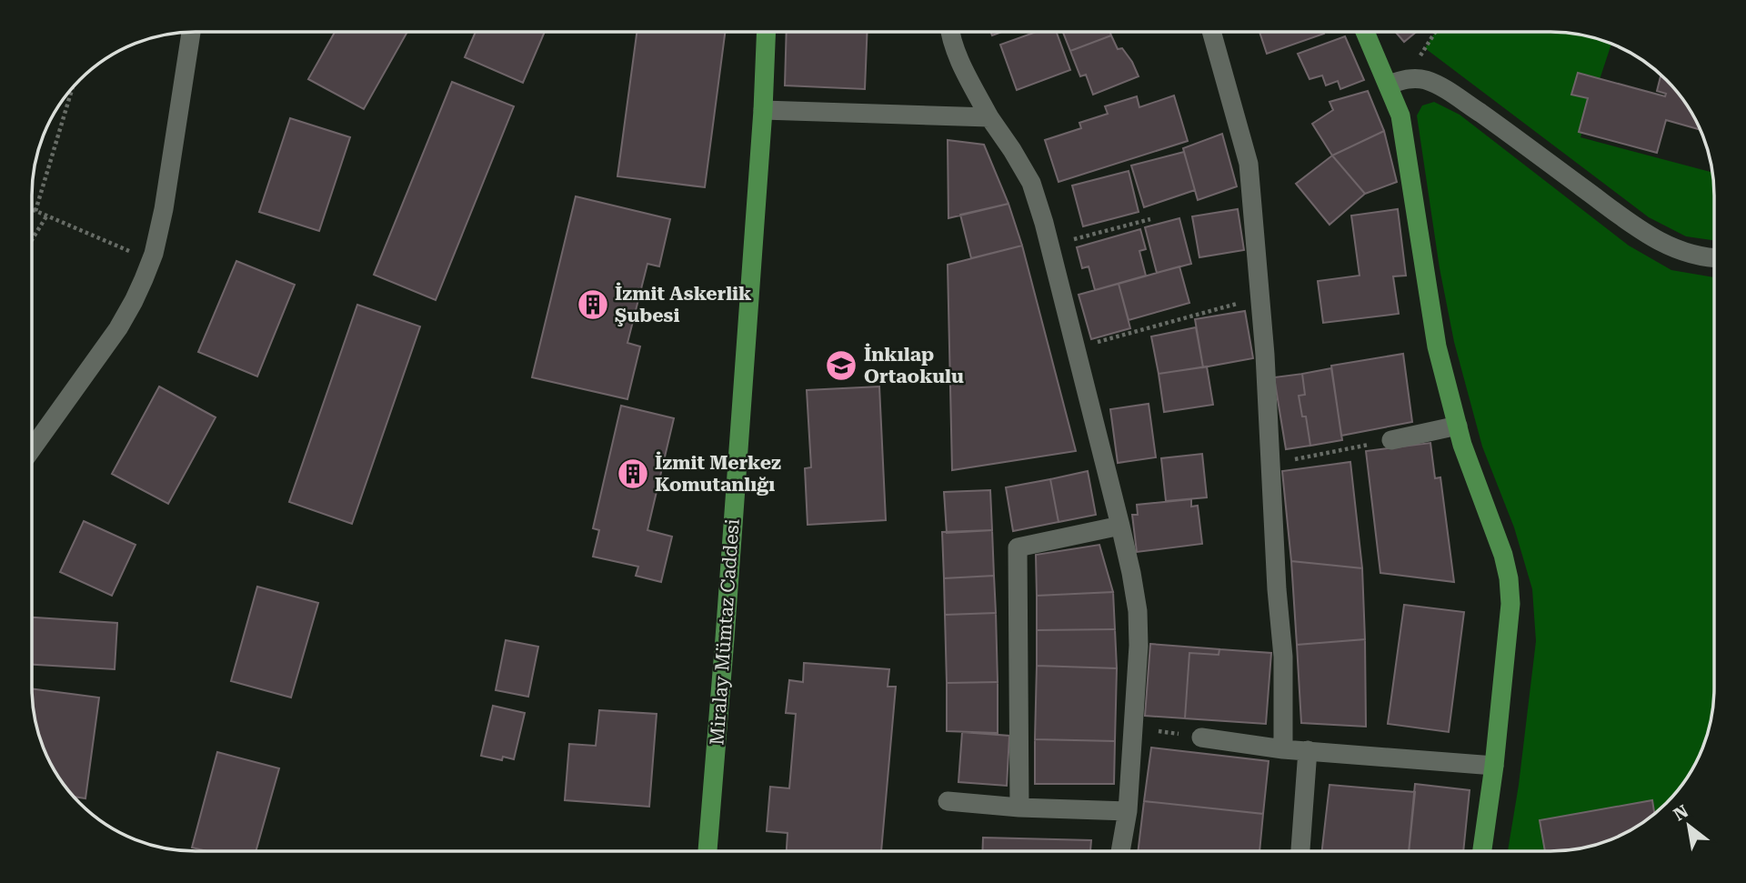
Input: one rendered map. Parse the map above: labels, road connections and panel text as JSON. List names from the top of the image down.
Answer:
{
  "streets": {
    "main road": ["Miralay Mümtaz Caddesi"]
  },
  "places": {
    "building": ["İzmit Askerlik Şubesi", "İzmit Merkez Komutanlığı"],
    "school or university": ["İnkılap Ortaokulu"]
  },
  "north": "top left"
}
